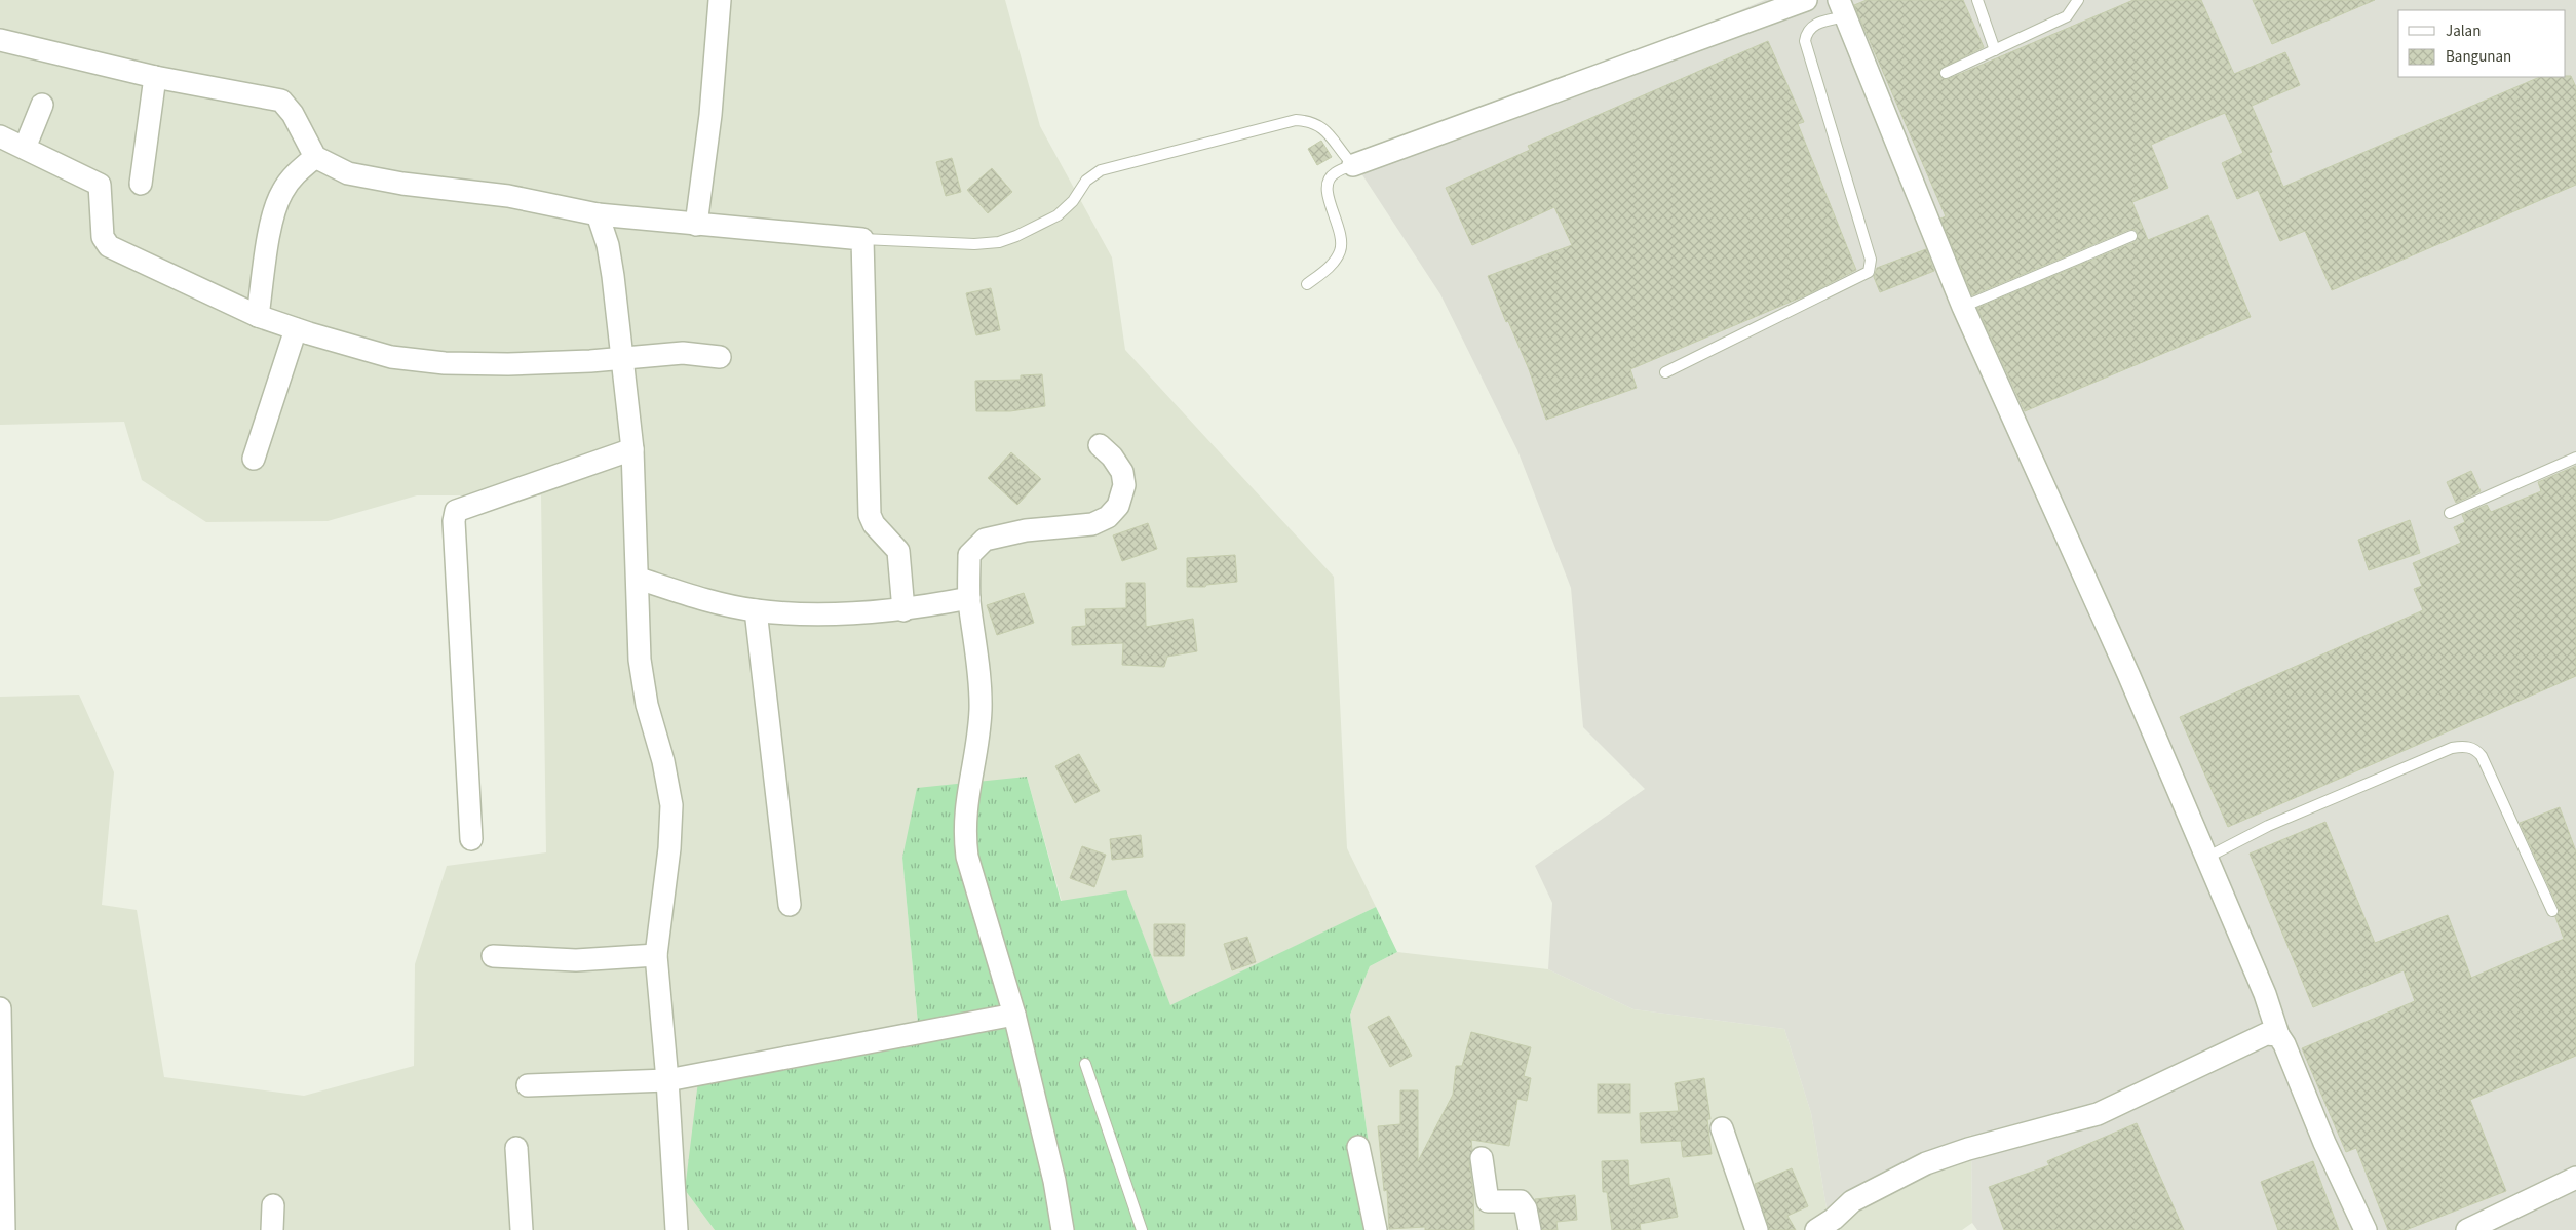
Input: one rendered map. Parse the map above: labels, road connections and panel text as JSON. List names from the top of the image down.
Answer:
{
  "legend": ["Jalan", "Bangunan"]
}
